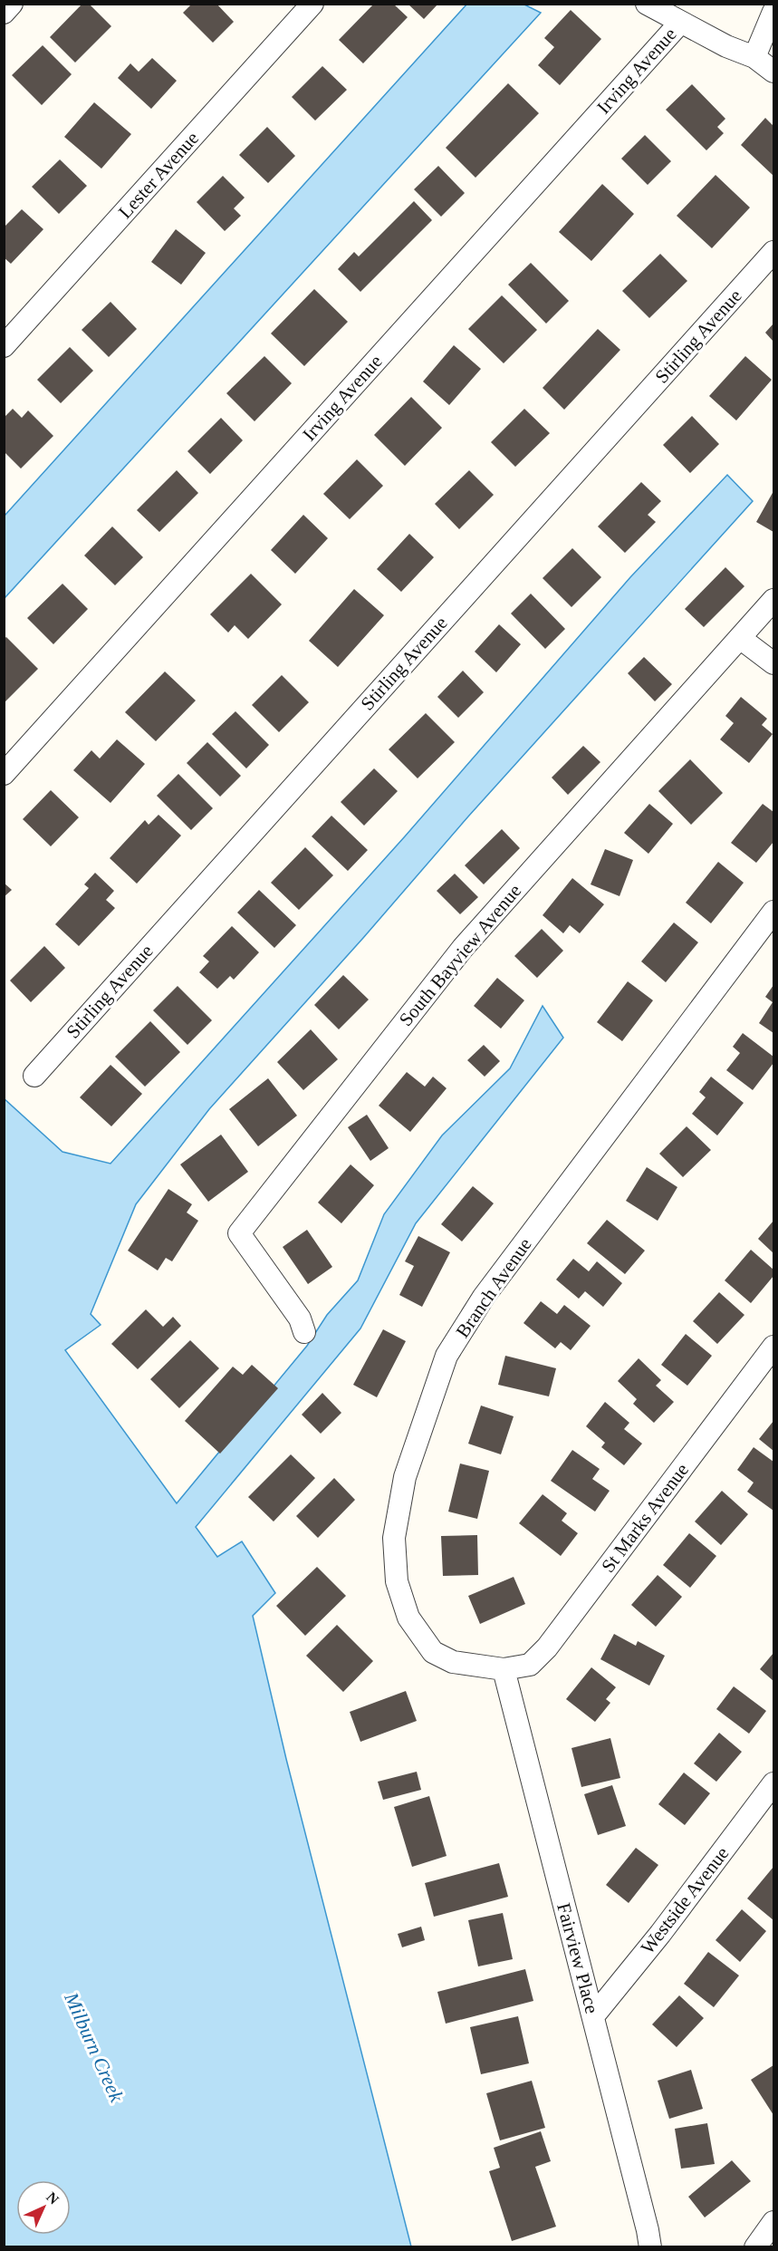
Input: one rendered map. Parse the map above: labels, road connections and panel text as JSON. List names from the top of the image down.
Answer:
{
  "streets": {
    "street": [
      "Irving Avenue",
      "Lester Avenue",
      "Stirling Avenue",
      "South Bayview Avenue",
      "Branch Avenue",
      "St Marks Avenue",
      "Westside Avenue",
      "Fairview Place"
    ]
  },
  "crossings": [
    ["Branch Avenue", "St Marks Avenue"],
    ["Branch Avenue", "Fairview Place"],
    ["St Marks Avenue", "Fairview Place"],
    ["Westside Avenue", "Fairview Place"]
  ],
  "water": ["Milburn Creek"],
  "north": "top right"
}
